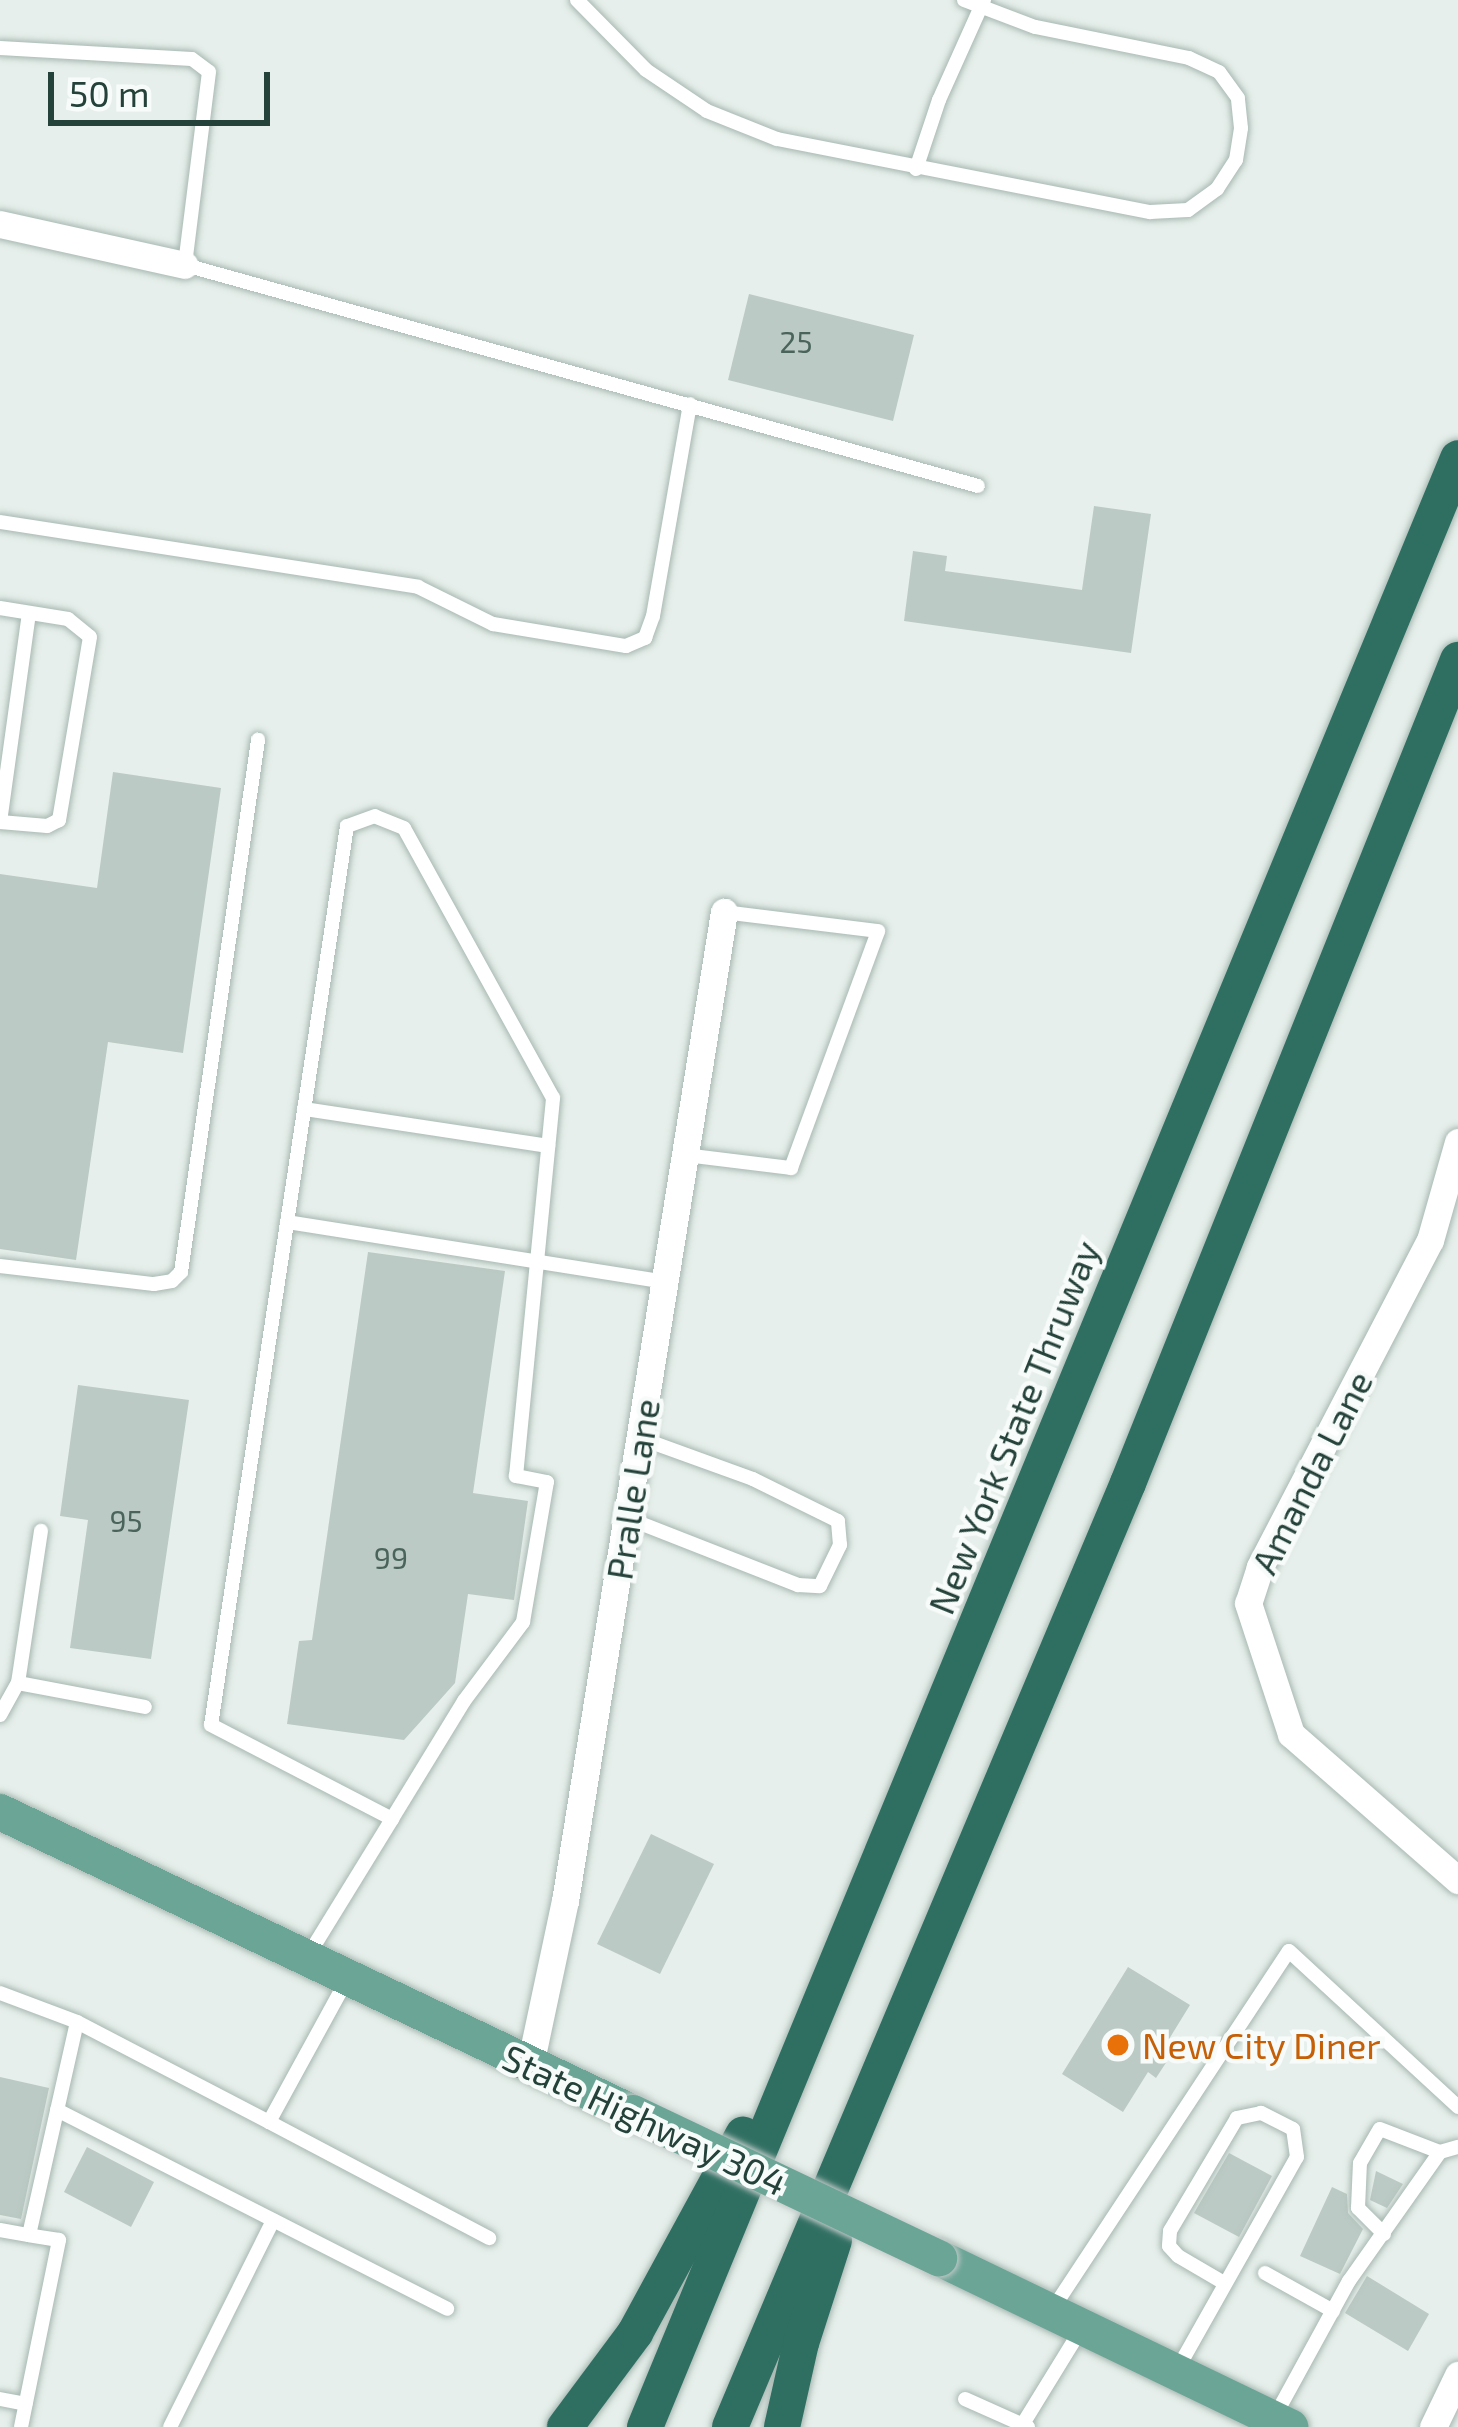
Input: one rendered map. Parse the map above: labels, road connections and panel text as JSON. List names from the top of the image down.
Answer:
{
  "streets": {
    "highway": ["New York State Thruway"],
    "main road": ["State Highway 304"],
    "street": ["Amanda Lane", "Pralle Lane"]
  },
  "crossings": [
    ["Pralle Lane", "State Highway 304"]
  ],
  "places": ["New City Diner"],
  "house_numbers": ["25", "95", "99"],
  "scale_bar": "50 m"
}
